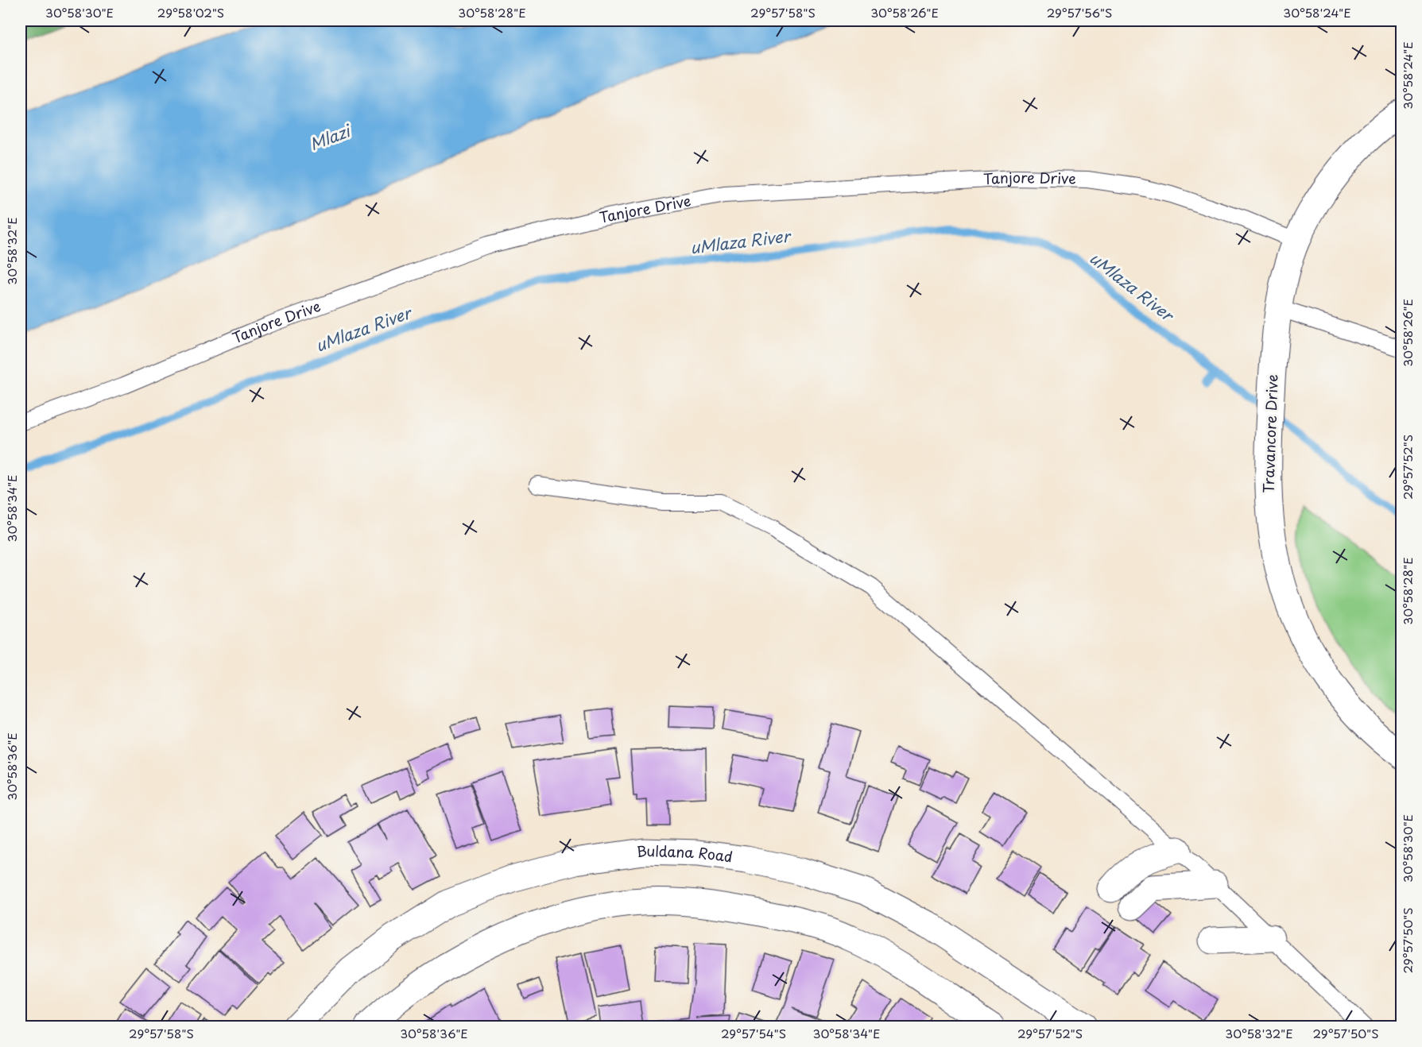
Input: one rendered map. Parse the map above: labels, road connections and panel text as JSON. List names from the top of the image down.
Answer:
{
  "streets": {
    "street": ["Travancore Drive", "Buldana Road"],
    "lane": ["Tanjore Drive"]
  },
  "crossings": [
    ["Tanjore Drive", "Travancore Drive"]
  ],
  "water": ["Mlazi", "uMlaza River"],
  "coordinates": [
    "30°58'30\"E",
    "29°58'02\"S",
    "30°58'28\"E",
    "29°57'58\"S",
    "30°58'26\"E",
    "29°57'56\"S",
    "30°58'24\"E",
    "30°58'32\"E",
    "29°57'52\"S",
    "30°58'34\"E",
    "30°58'36\"E",
    "29°57'50\"S",
    "29°57'54\"S"
  ]
}
